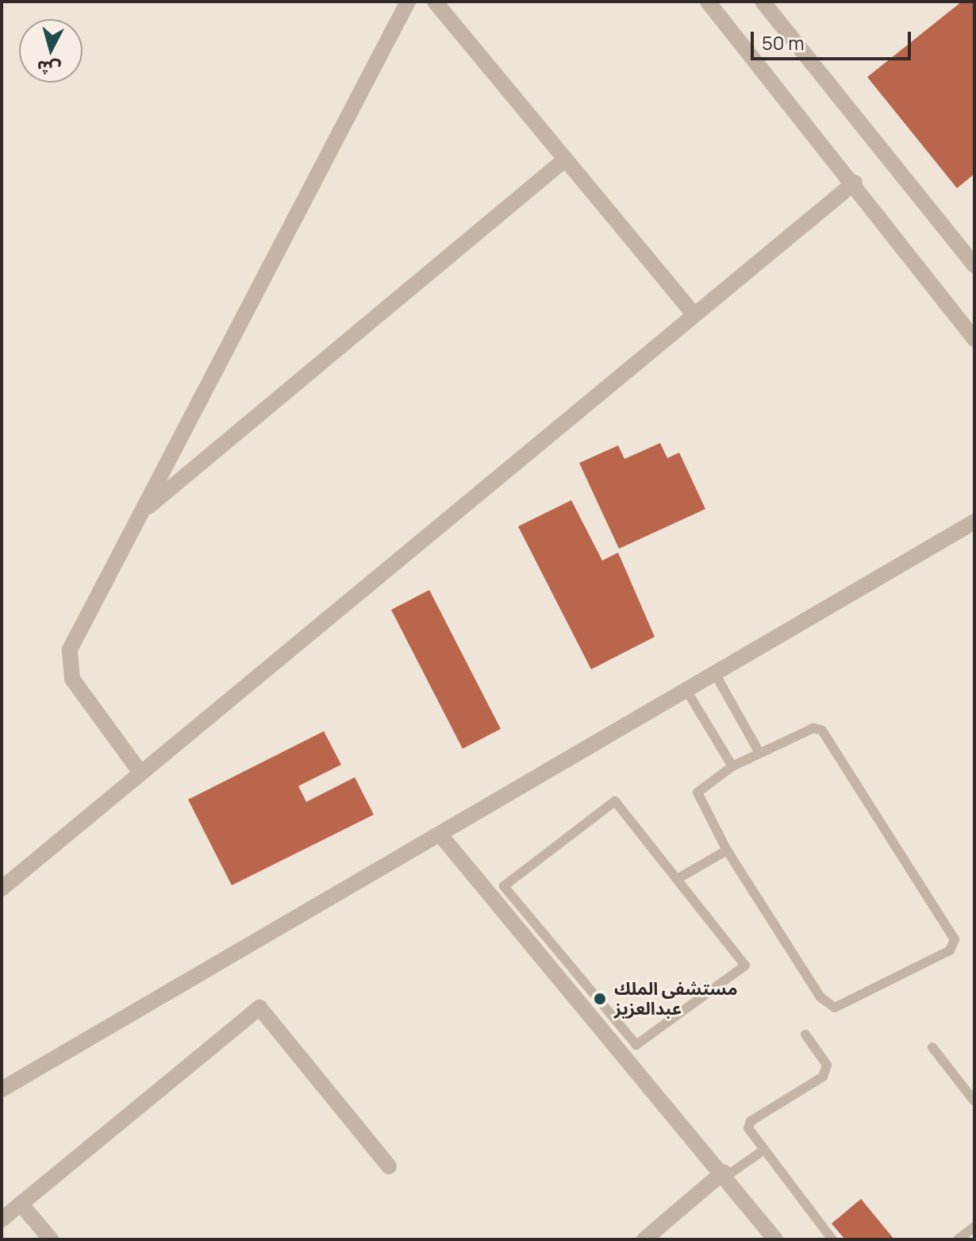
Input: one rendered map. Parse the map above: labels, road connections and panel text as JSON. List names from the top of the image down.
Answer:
{
  "places": ["مستشفى الملك عبدالعزيز"],
  "scale_bar": "50 m",
  "north": "bottom"
}
